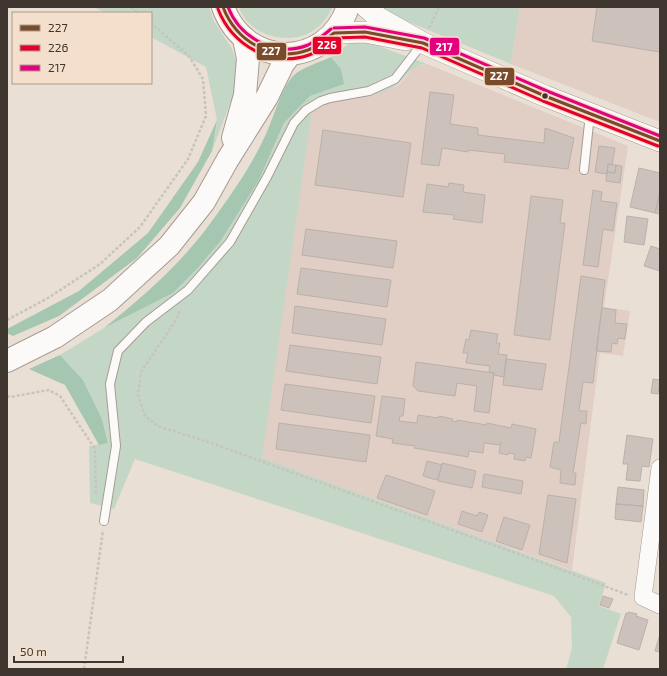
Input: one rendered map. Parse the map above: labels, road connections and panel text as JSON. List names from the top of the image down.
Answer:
{
  "lines": ["transit line 227", "transit line 217", "transit line 226"],
  "legend": ["227", "226", "217"],
  "scale_bar": "50 m"
}
